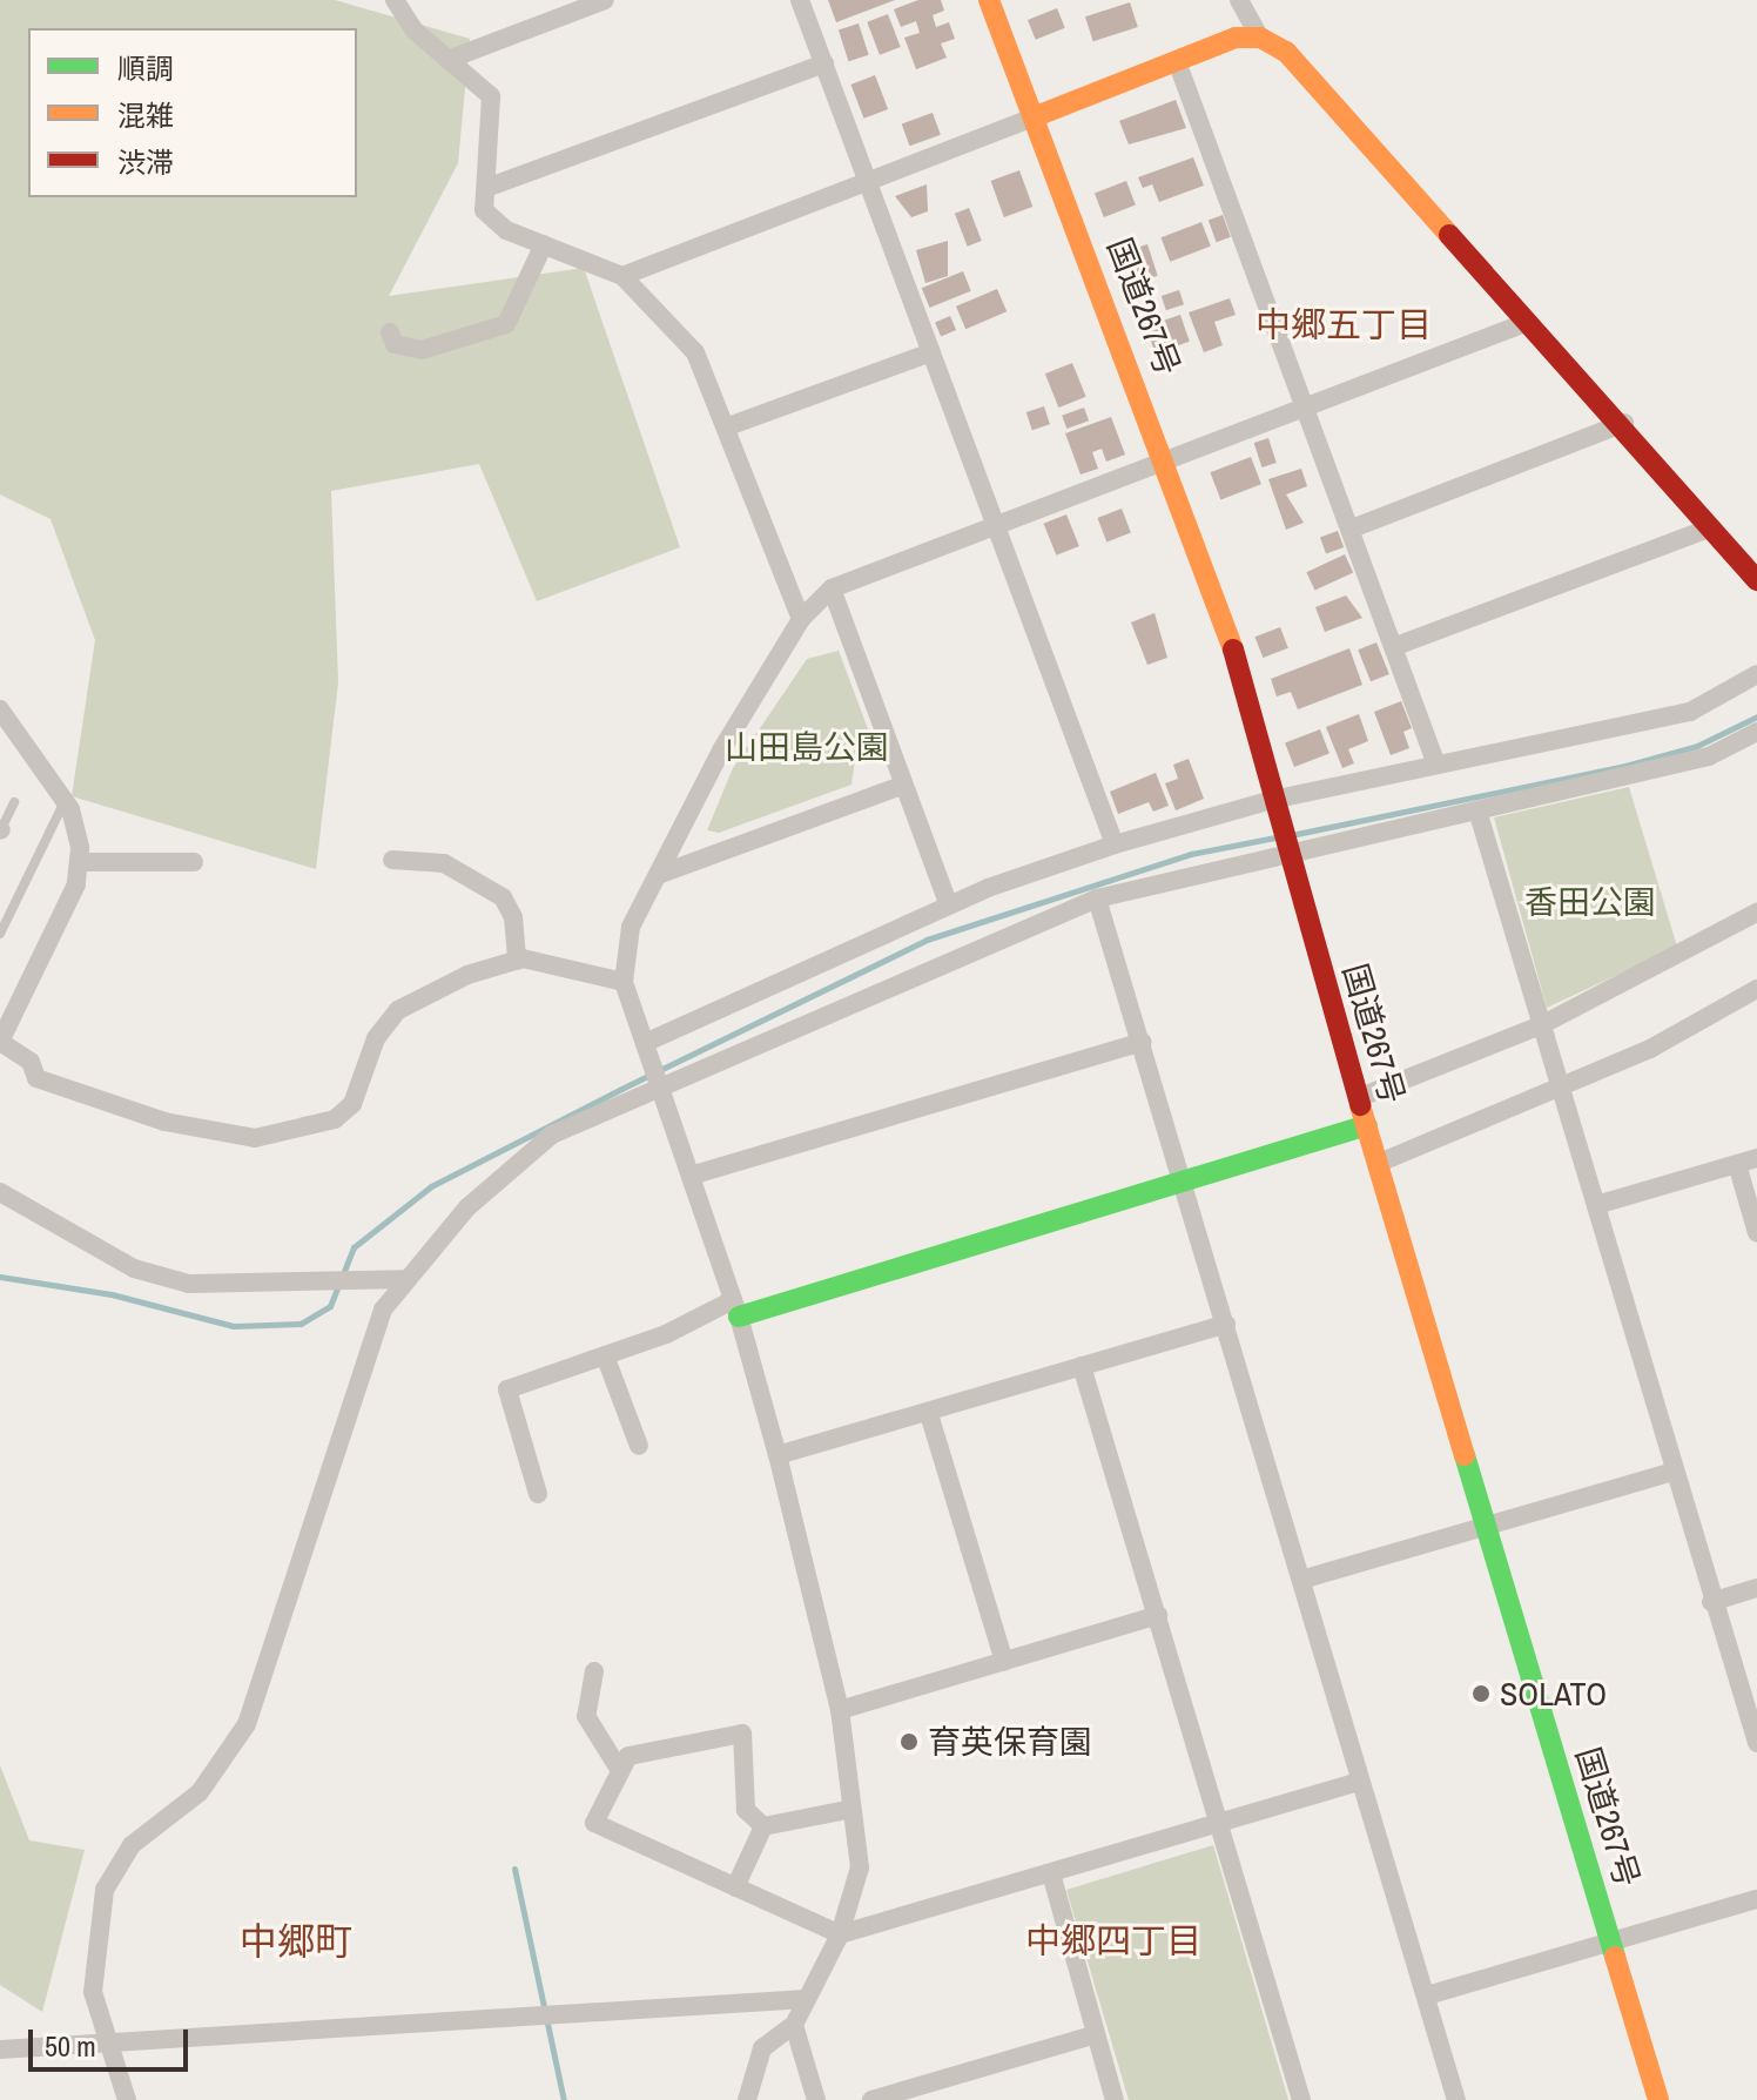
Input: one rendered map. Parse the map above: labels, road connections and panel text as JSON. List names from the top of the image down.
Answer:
{
  "streets": {
    "main road": ["国道267号"]
  },
  "districts": ["中郷五丁目", "中郷四丁目", "中郷町"],
  "parks": ["山田島公園", "香田公園"],
  "places": ["SOLATO", "育英保育園"],
  "legend": ["順調", "混雑", "渋滞"],
  "scale_bar": "50 m"
}
